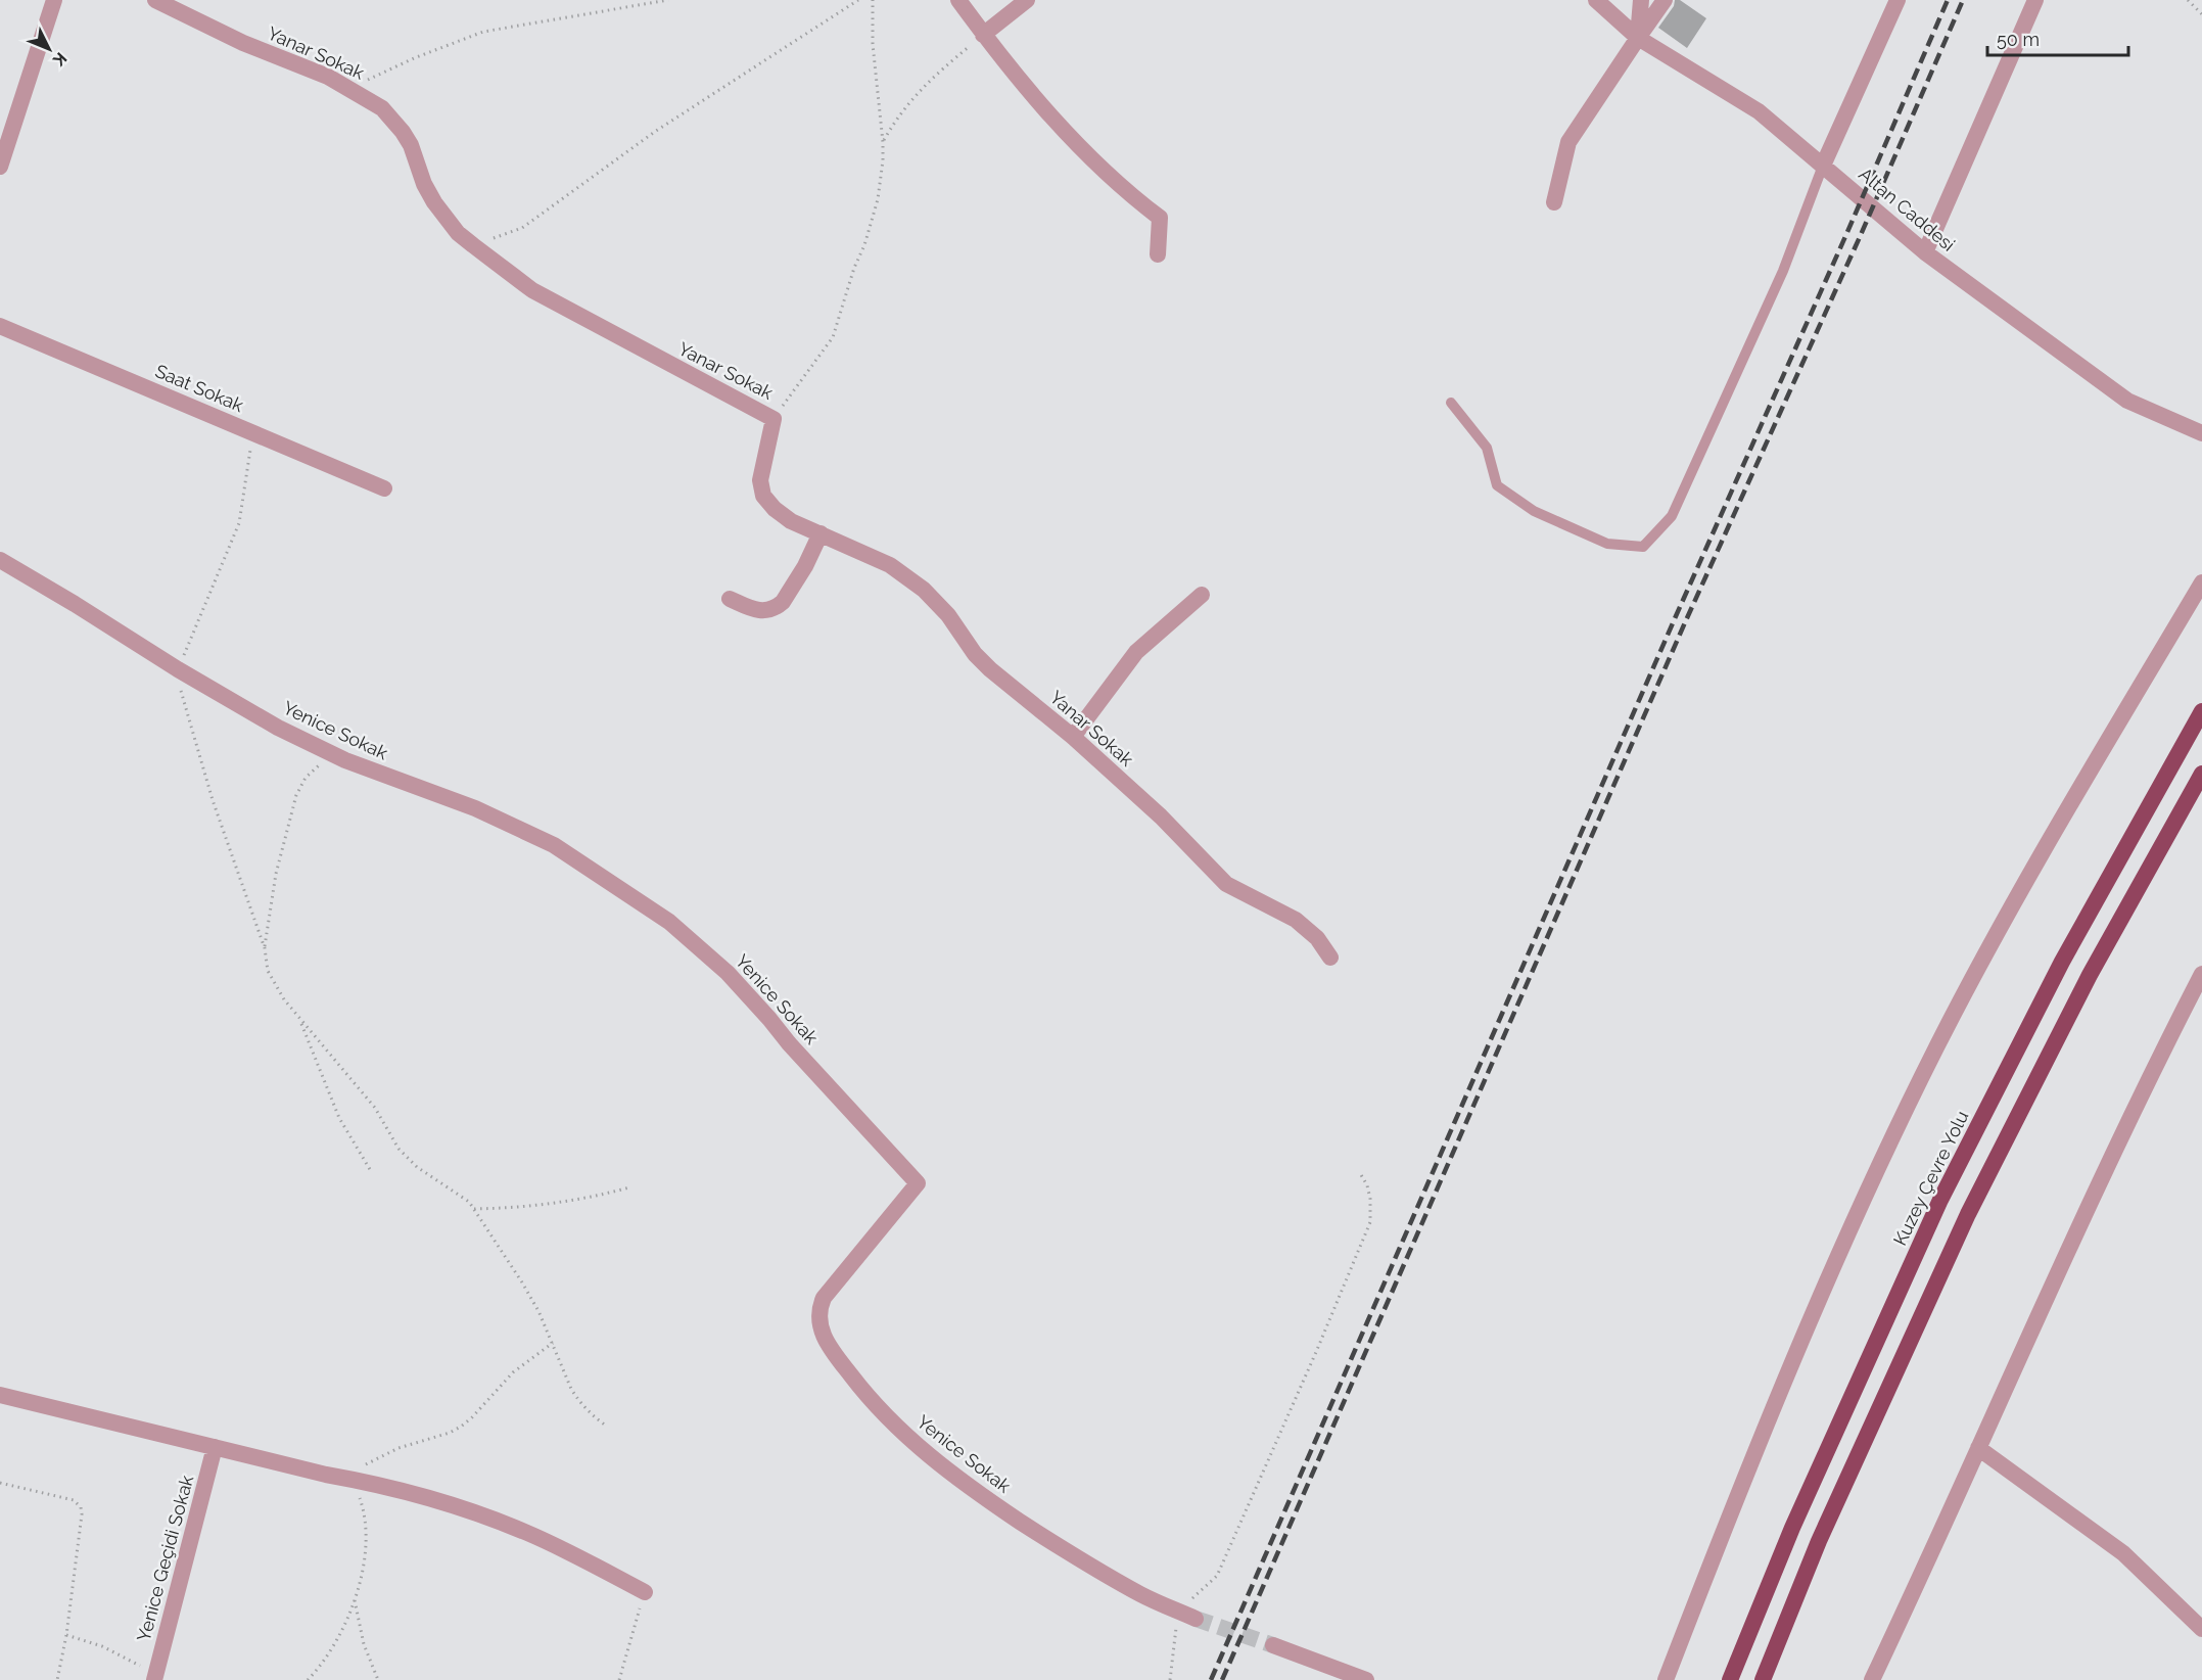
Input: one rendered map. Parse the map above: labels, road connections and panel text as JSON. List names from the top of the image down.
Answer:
{
  "streets": {
    "highway": ["Kuzey Çevre Yolu"],
    "street": [
      "Yanar Sokak",
      "Altan Caddesi",
      "Saat Sokak",
      "Yenice Sokak",
      "Yenice Geçidi Sokak"
    ]
  },
  "scale_bar": "50 m",
  "north": "bottom right"
}
